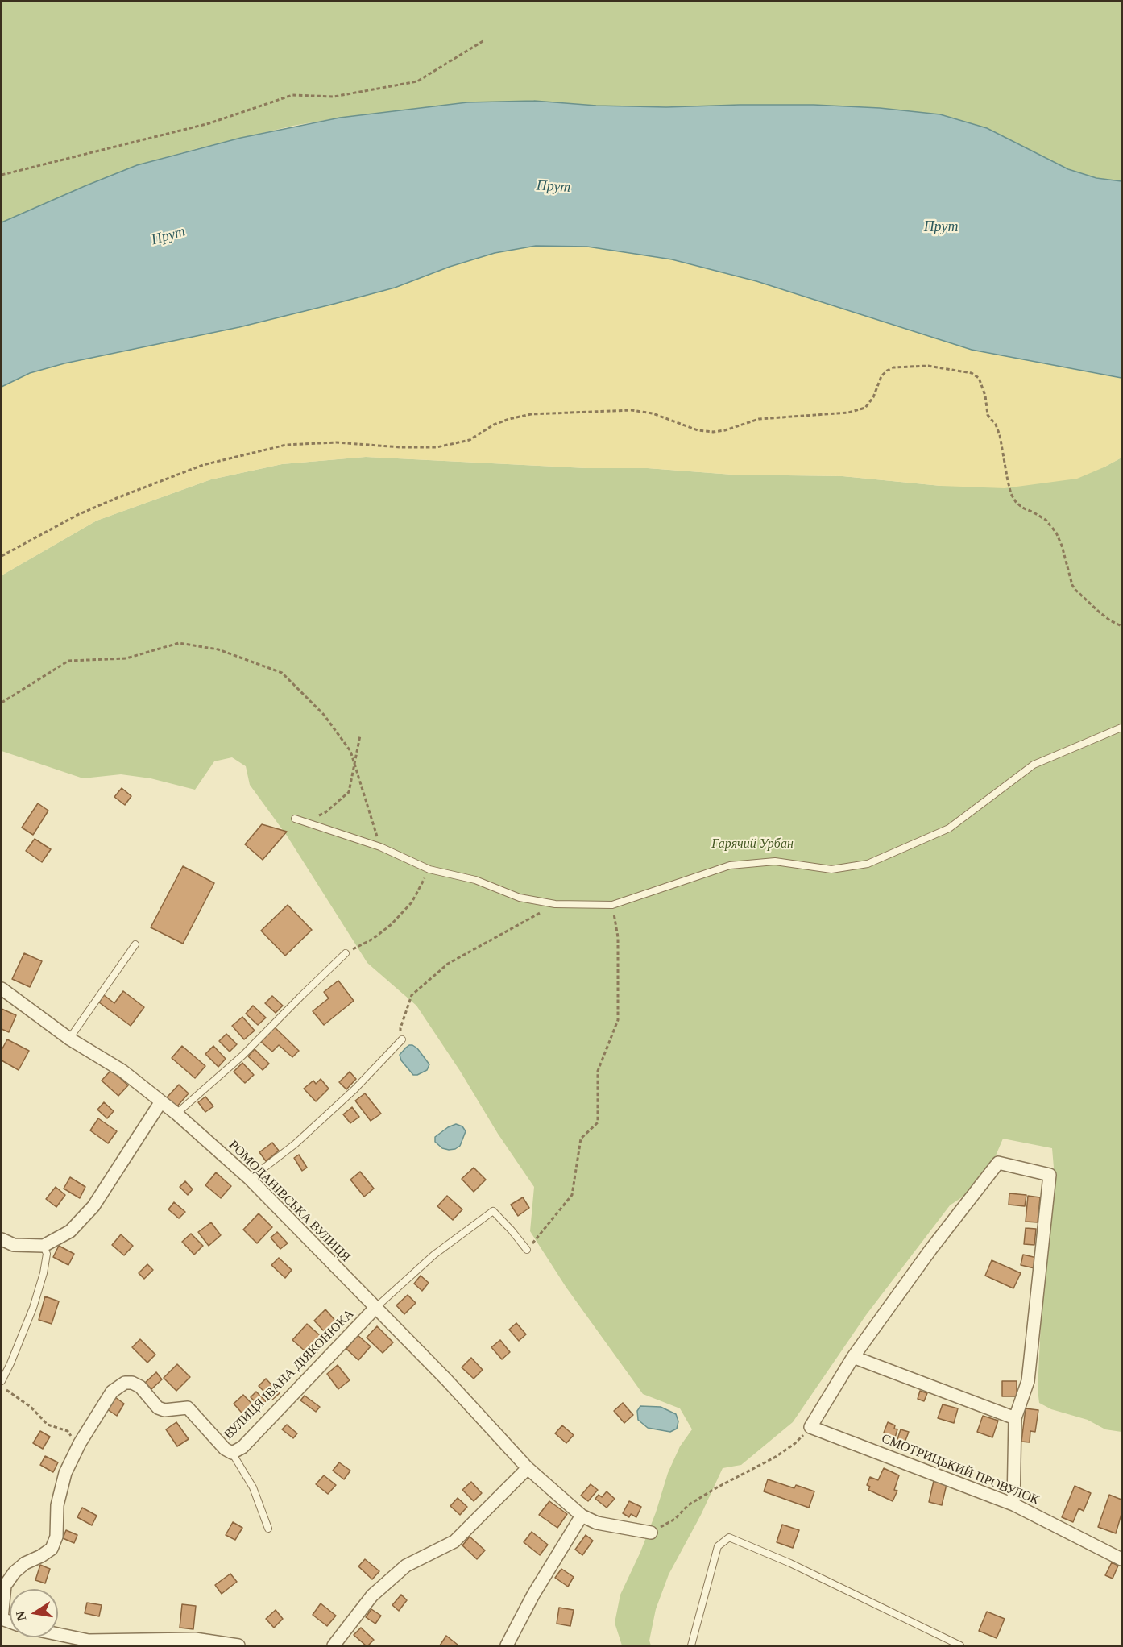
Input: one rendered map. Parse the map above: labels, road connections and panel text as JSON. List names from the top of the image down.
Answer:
{
  "streets": {
    "street": ["РОМОДАНІВСЬКА ВУЛИЦЯ", "ВУЛИЦЯ ІВАНА ДІЯКОНЮКА", "СМОТРИЦЬКИЙ ПРОВУЛОК"]
  },
  "crossings": [
    ["РОМОДАНІВСЬКА ВУЛИЦЯ", "ВУЛИЦЯ ІВАНА ДІЯКОНЮКА"]
  ],
  "water": ["Прут"],
  "parks": ["Гарячий Урбан"],
  "north": "left"
}
